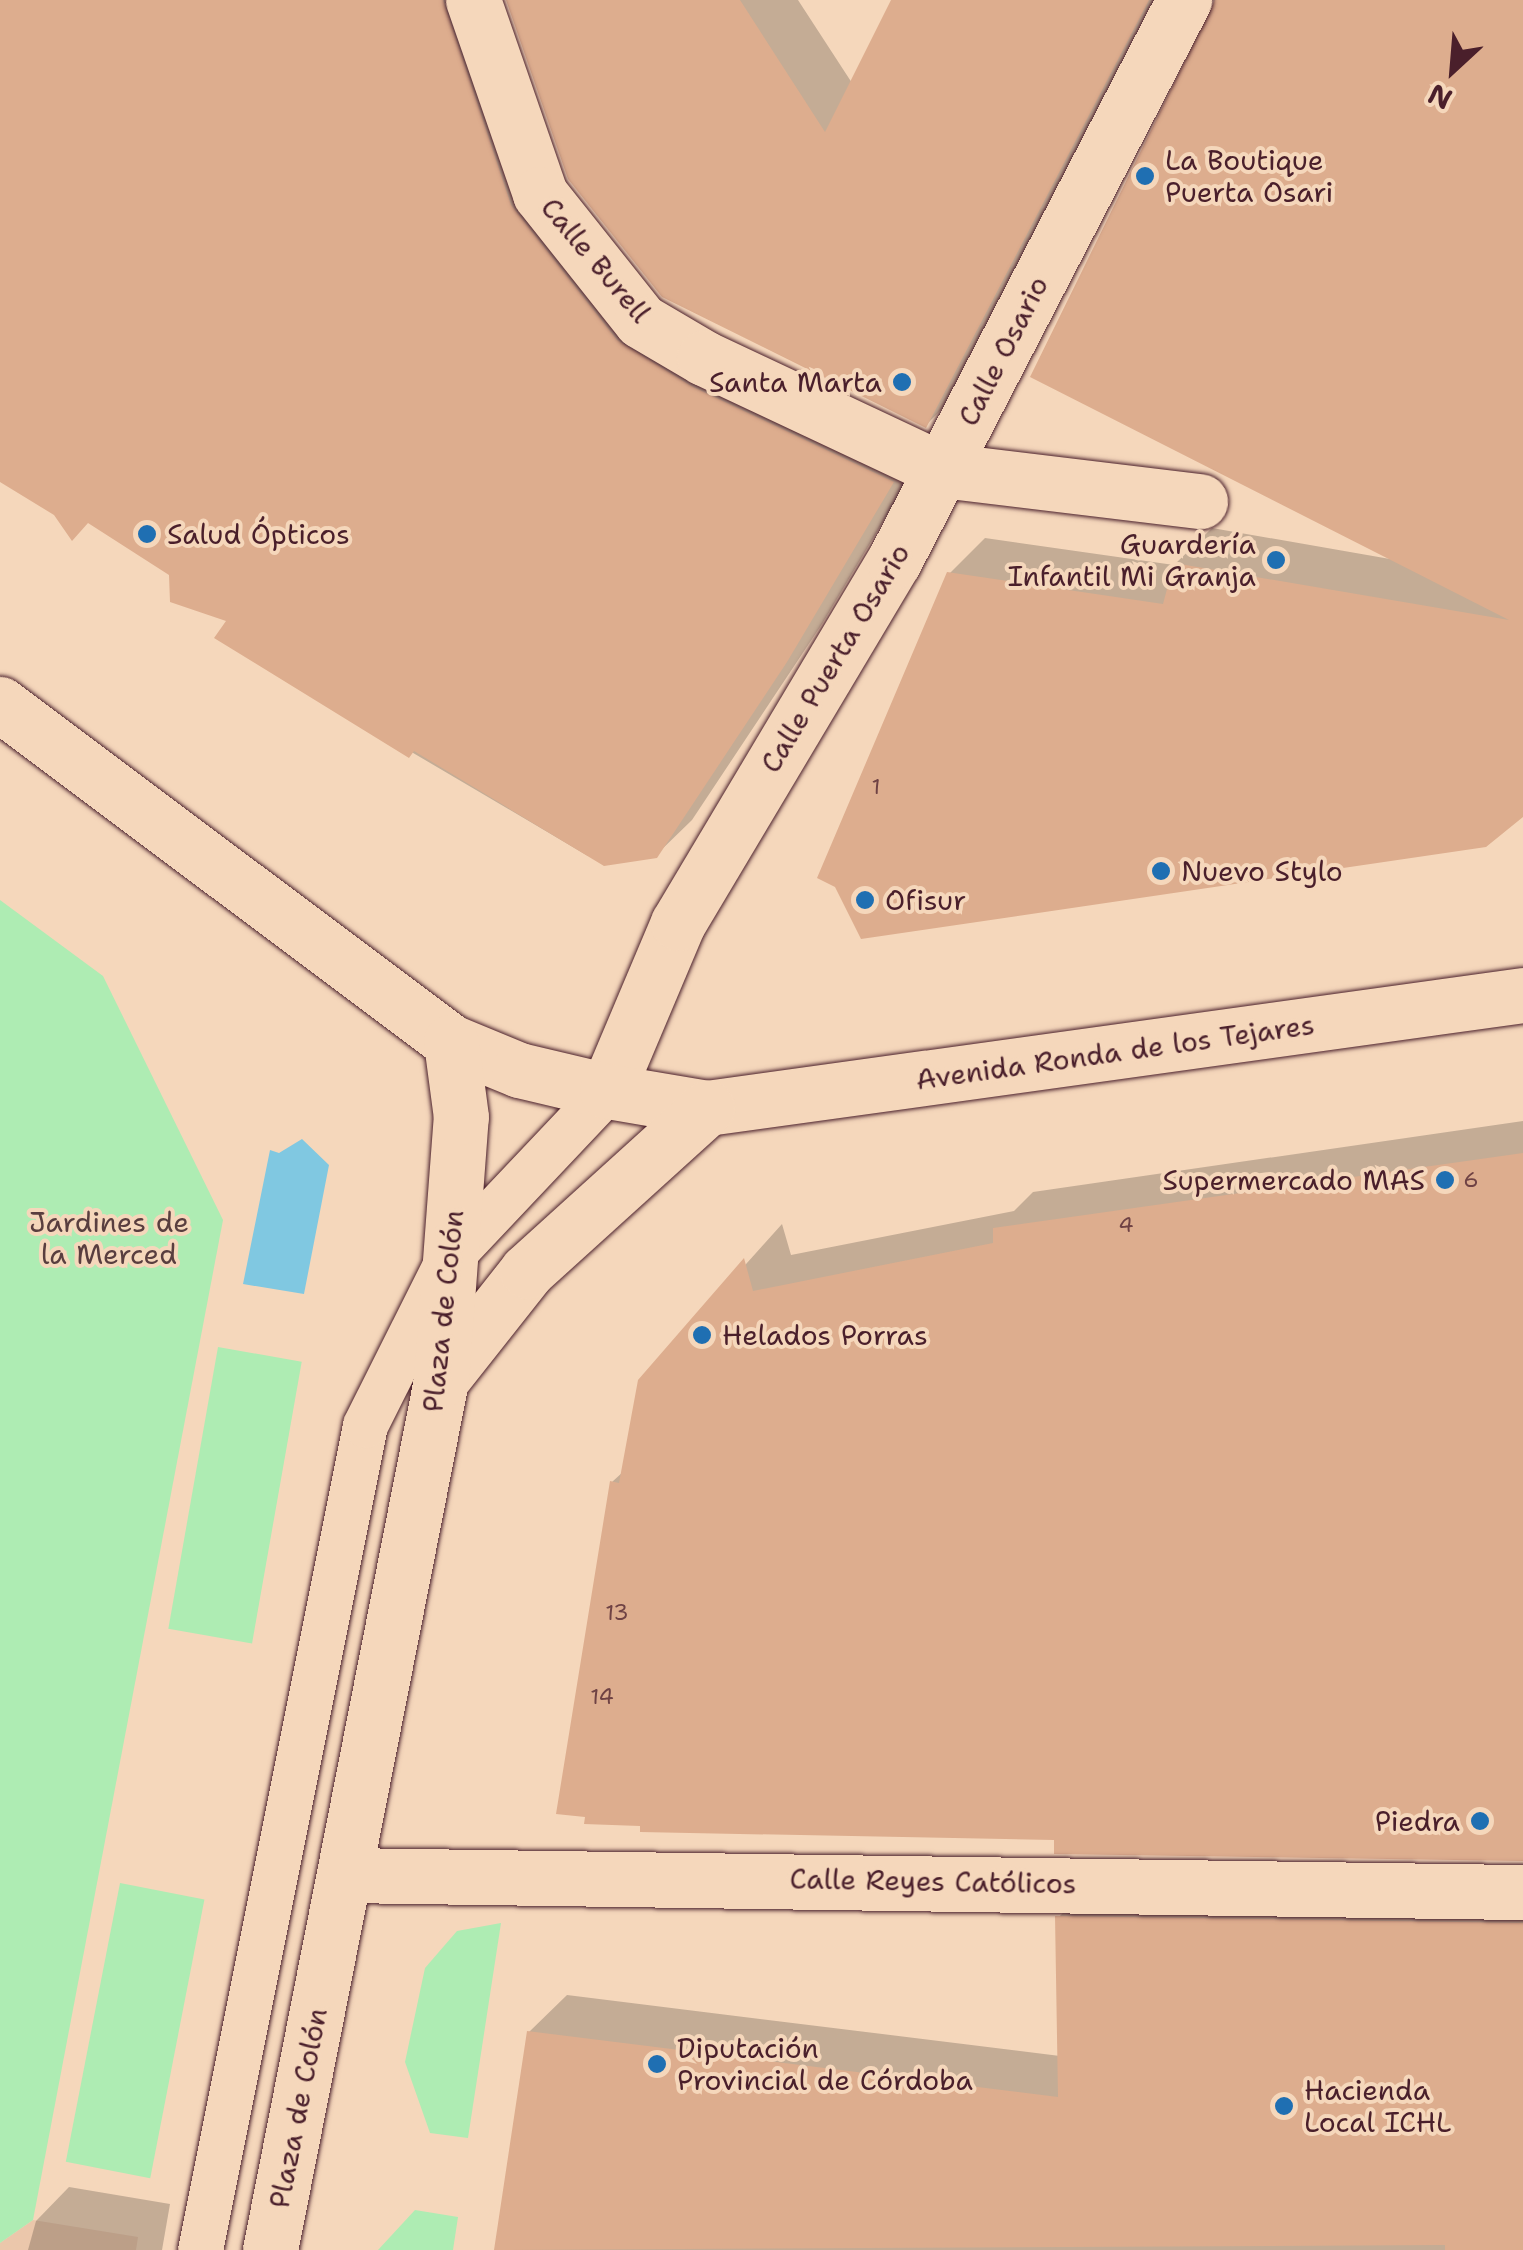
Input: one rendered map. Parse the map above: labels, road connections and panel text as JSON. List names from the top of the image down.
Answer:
{
  "streets": {
    "street": [
      "Calle Burell",
      "Calle Osario",
      "Calle Puerta Osario",
      "Avenida Ronda de los Tejares",
      "Plaza de Colón",
      "Calle Reyes Católicos"
    ]
  },
  "crossings": [
    ["Calle Burell", "Calle Osario"],
    ["Calle Burell", "Calle Puerta Osario"],
    ["Calle Osario", "Calle Puerta Osario"],
    ["Calle Puerta Osario", "Avenida Ronda de los Tejares"],
    ["Avenida Ronda de los Tejares", "Plaza de Colón"],
    ["Plaza de Colón", "Calle Reyes Católicos"]
  ],
  "parks": ["Jardines de la Merced"],
  "places": [
    "La Boutique Puerta Osari",
    "Santa Marta",
    "Salud Ópticos",
    "Guardería Infantil Mi Granja",
    "Nuevo Stylo",
    "Ofisur",
    "Supermercado MAS",
    "Helados Porras",
    "Piedra",
    "Diputación Provincial de Córdoba",
    "Hacienda Local ICHL"
  ],
  "house_numbers": [
    "1",
    "6",
    "4",
    "13",
    "14"
  ],
  "north": "bottom left"
}
